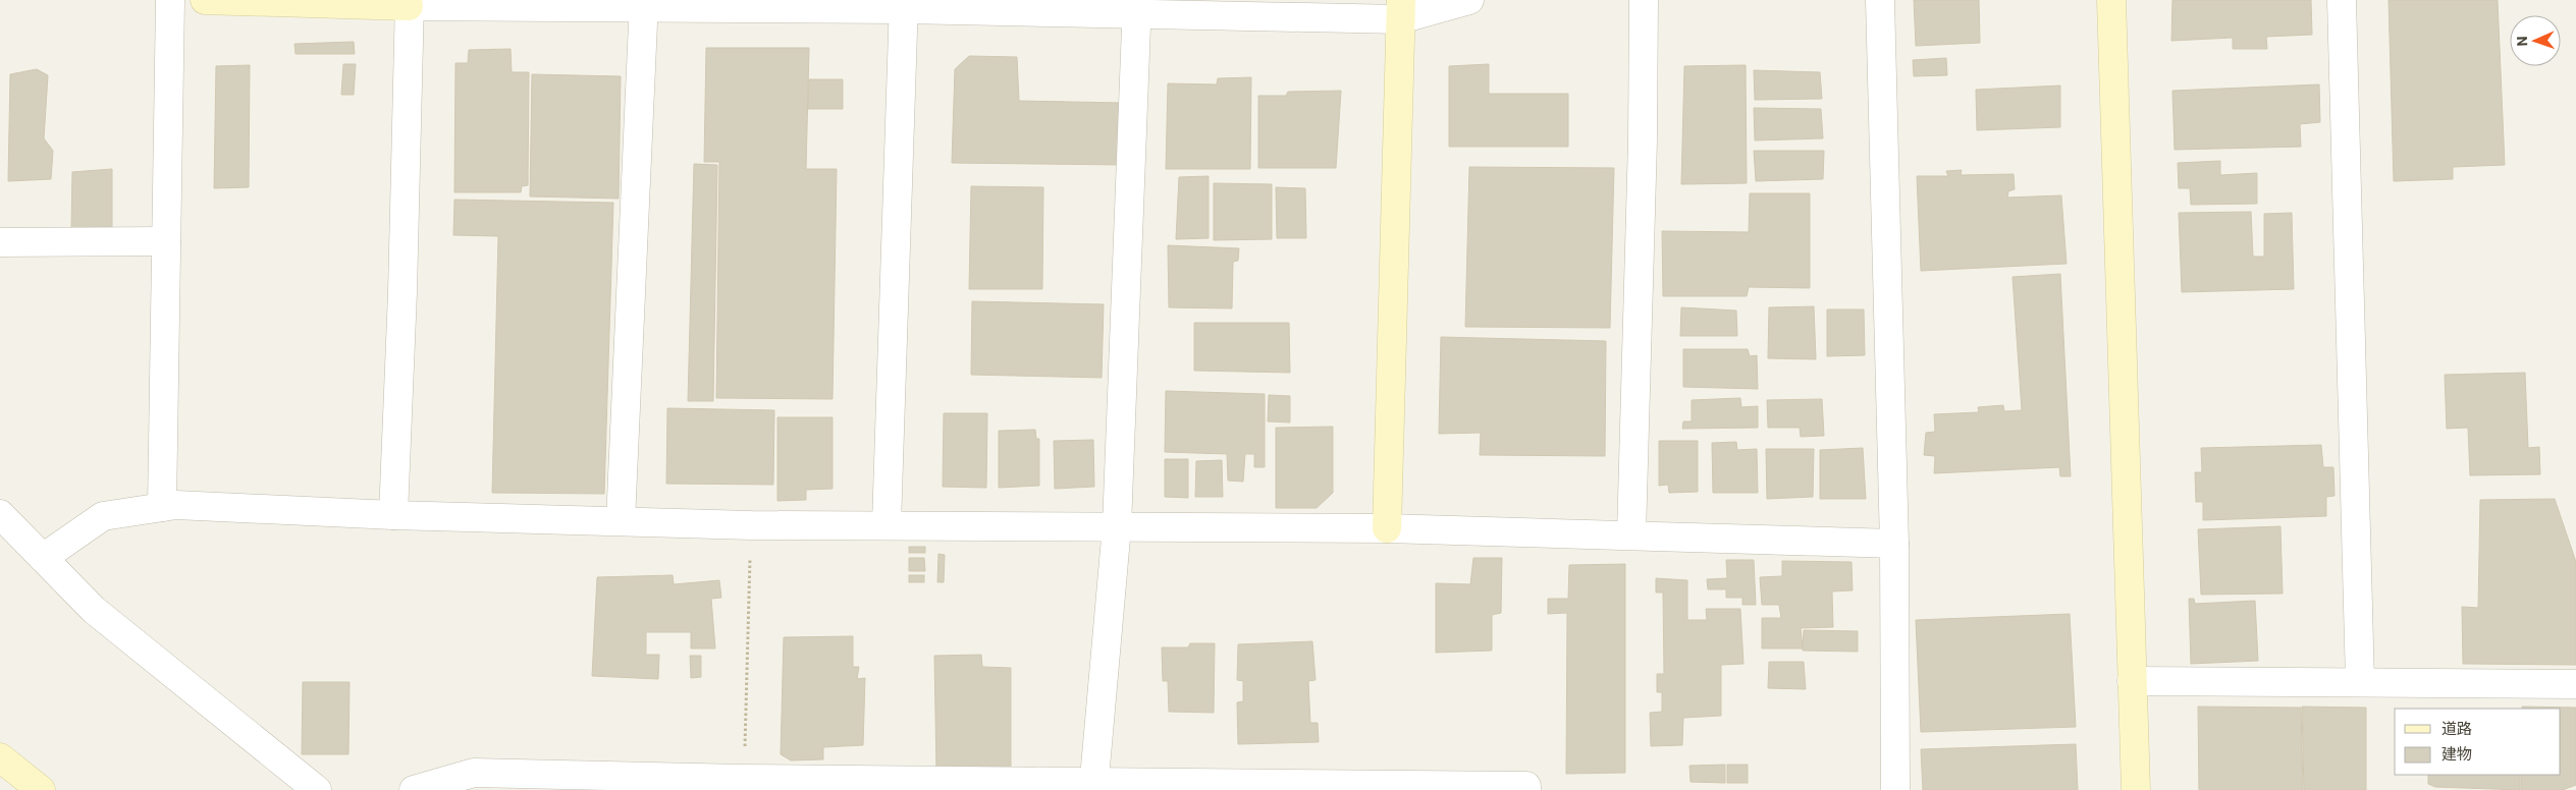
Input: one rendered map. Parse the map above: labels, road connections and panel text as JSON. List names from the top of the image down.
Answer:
{
  "legend": ["道路", "建物"],
  "north": "left"
}
